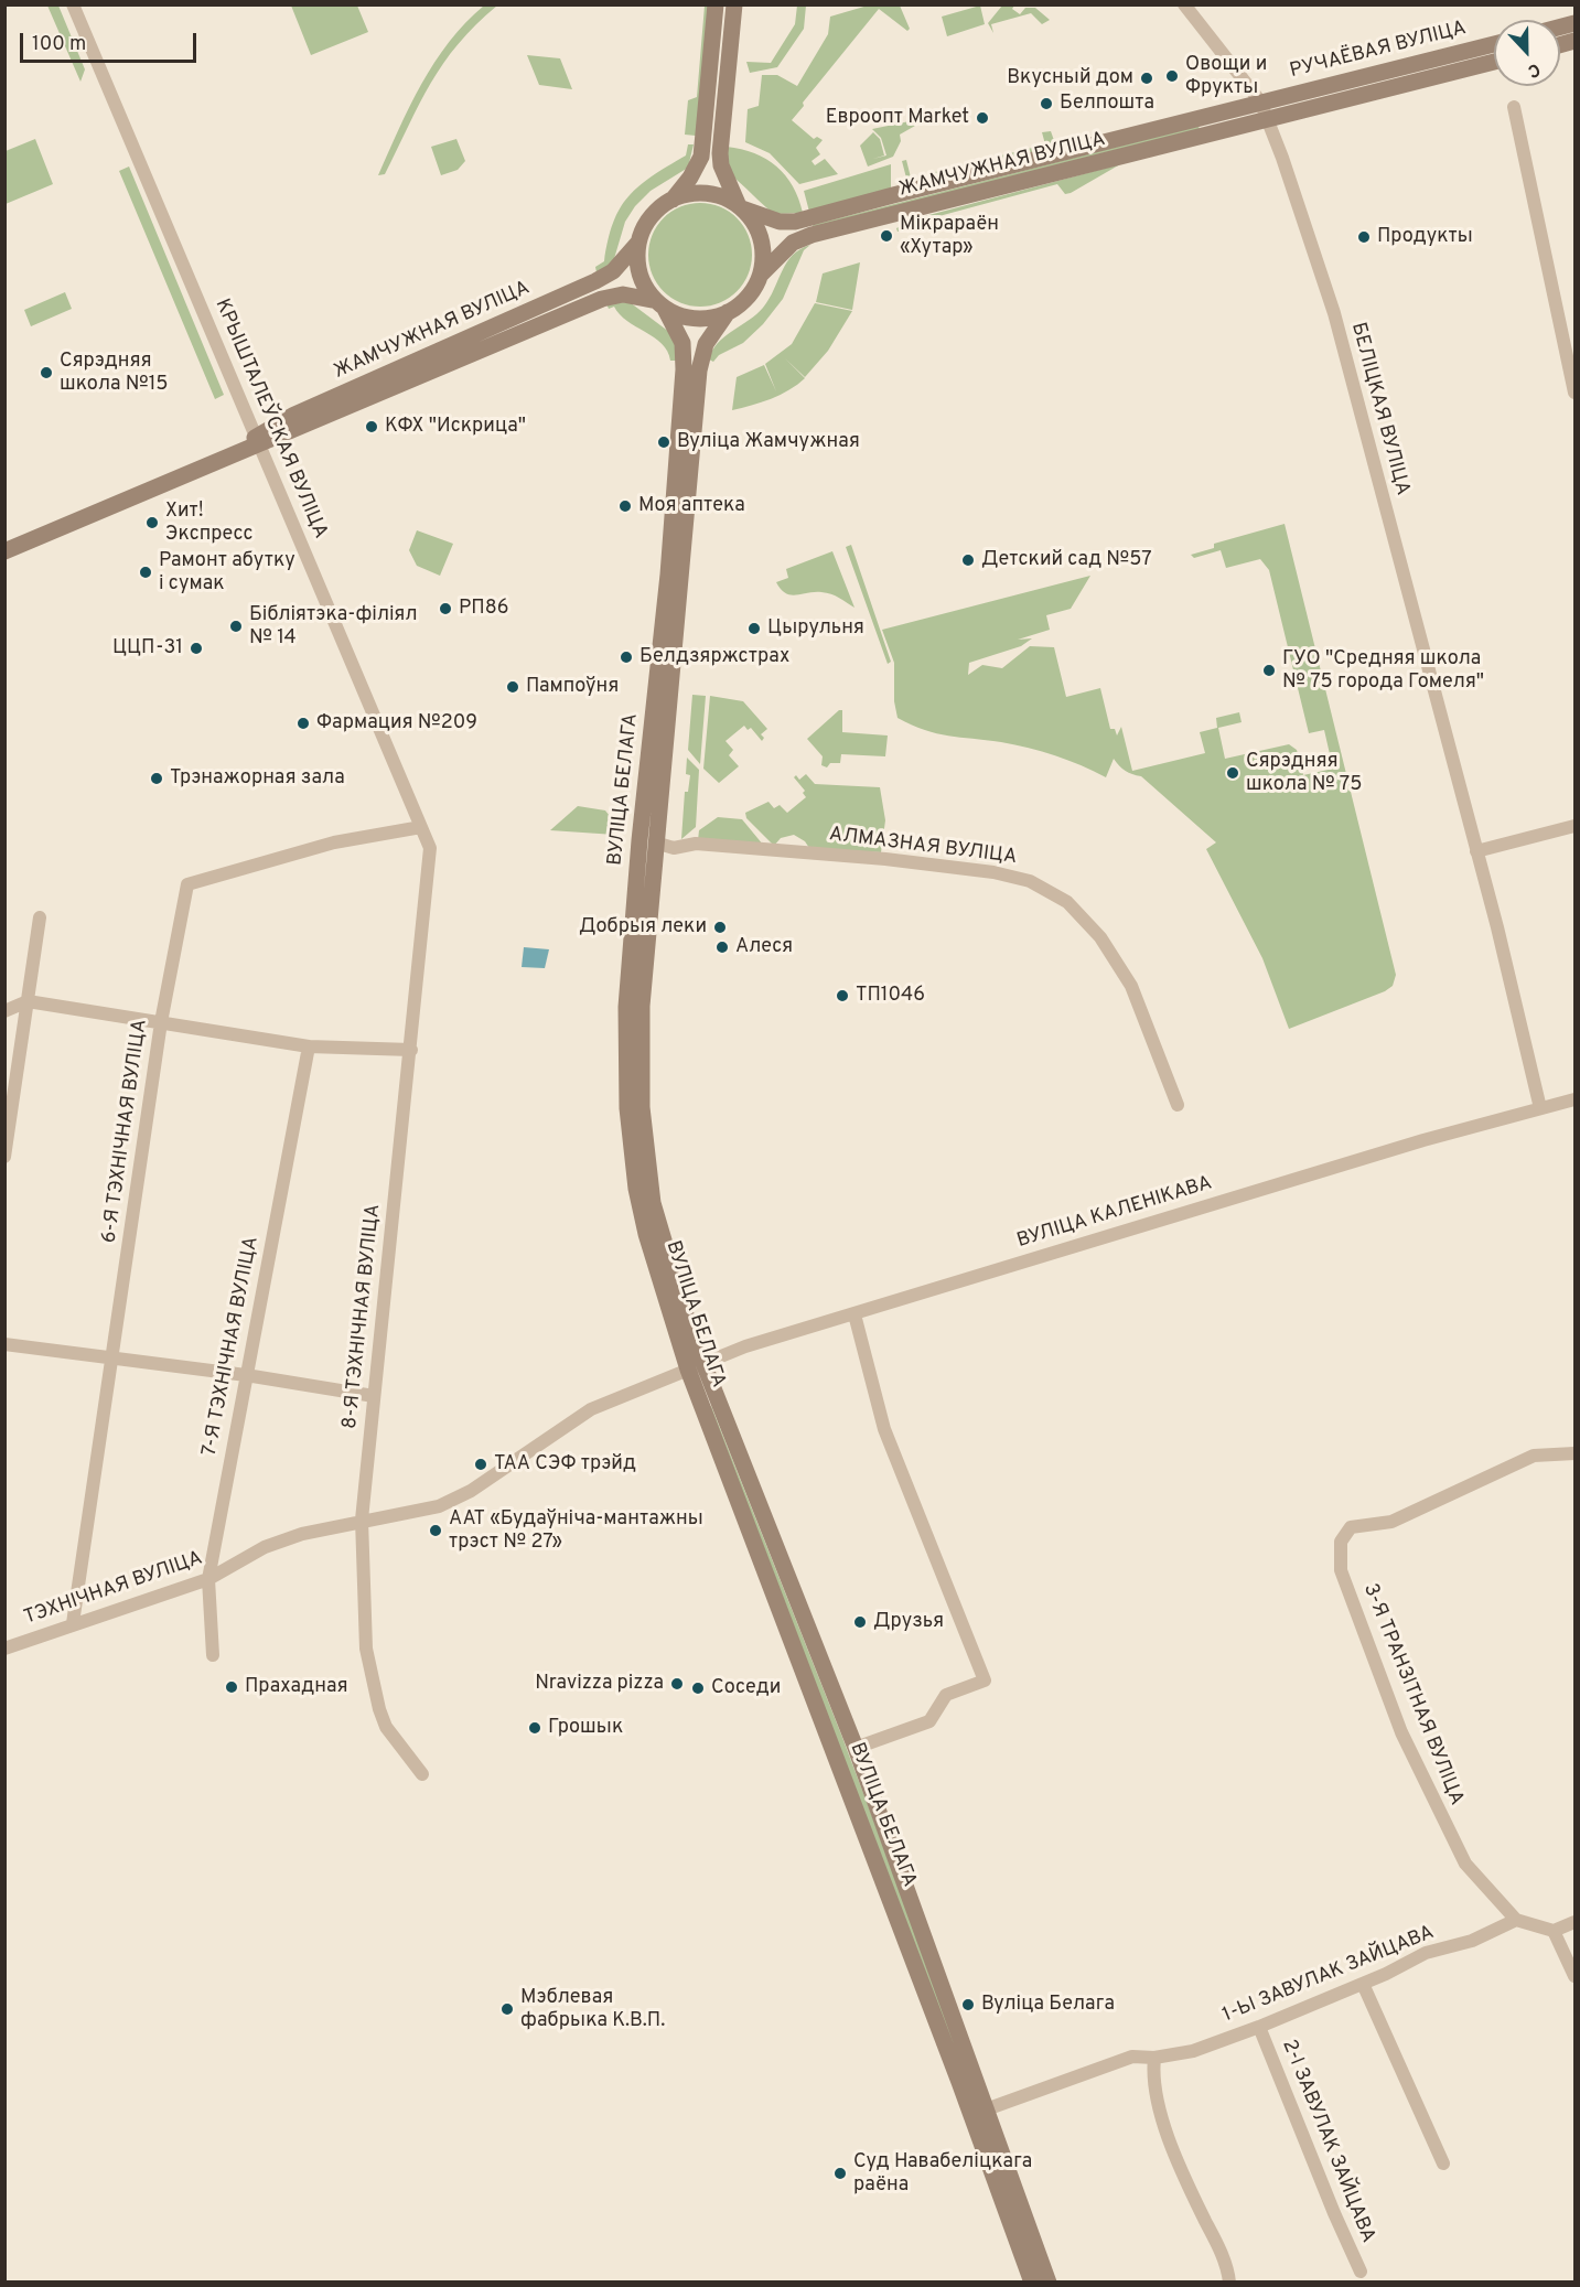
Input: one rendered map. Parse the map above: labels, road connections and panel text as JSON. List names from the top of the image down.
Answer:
{
  "streets": {
    "street": [
      "РУЧАЁВАЯ ВУЛІЦА",
      "ЖАМЧУЖНАЯ ВУЛІЦА",
      "БЕЛІЦКАЯ ВУЛІЦА",
      "КРЫШТАЛЕЎСКАЯ ВУЛІЦА",
      "ВУЛІЦА БЕЛАГА",
      "АЛМАЗНАЯ ВУЛІЦА",
      "6-Я ТЭХНІЧНАЯ ВУЛІЦА",
      "ВУЛІЦА КАЛЕНІКАВА",
      "8-Я ТЭХНІЧНАЯ ВУЛІЦА",
      "7-Я ТЭХНІЧНАЯ ВУЛІЦА",
      "ТЭХНІЧНАЯ ВУЛІЦА",
      "3-Я ТРАНЗІТНАЯ ВУЛІЦА",
      "1-Ы ЗАВУЛАК ЗАЙЦАВА",
      "2-І ЗАВУЛАК ЗАЙЦАВА"
    ]
  },
  "crossings": [
    ["РУЧАЁВАЯ ВУЛІЦА", "ЖАМЧУЖНАЯ ВУЛІЦА"],
    ["РУЧАЁВАЯ ВУЛІЦА", "БЕЛІЦКАЯ ВУЛІЦА"],
    ["ЖАМЧУЖНАЯ ВУЛІЦА", "БЕЛІЦКАЯ ВУЛІЦА"],
    ["ЖАМЧУЖНАЯ ВУЛІЦА", "КРЫШТАЛЕЎСКАЯ ВУЛІЦА"],
    ["ЖАМЧУЖНАЯ ВУЛІЦА", "ВУЛІЦА БЕЛАГА"],
    ["БЕЛІЦКАЯ ВУЛІЦА", "ВУЛІЦА КАЛЕНІКАВА"],
    ["КРЫШТАЛЕЎСКАЯ ВУЛІЦА", "6-Я ТЭХНІЧНАЯ ВУЛІЦА"],
    ["КРЫШТАЛЕЎСКАЯ ВУЛІЦА", "8-Я ТЭХНІЧНАЯ ВУЛІЦА"],
    ["ВУЛІЦА БЕЛАГА", "АЛМАЗНАЯ ВУЛІЦА"],
    ["ВУЛІЦА БЕЛАГА", "ВУЛІЦА КАЛЕНІКАВА"],
    ["ВУЛІЦА БЕЛАГА", "ТЭХНІЧНАЯ ВУЛІЦА"],
    ["ВУЛІЦА БЕЛАГА", "1-Ы ЗАВУЛАК ЗАЙЦАВА"],
    ["6-Я ТЭХНІЧНАЯ ВУЛІЦА", "ТЭХНІЧНАЯ ВУЛІЦА"],
    ["ВУЛІЦА КАЛЕНІКАВА", "ТЭХНІЧНАЯ ВУЛІЦА"],
    ["8-Я ТЭХНІЧНАЯ ВУЛІЦА", "ТЭХНІЧНАЯ ВУЛІЦА"],
    ["7-Я ТЭХНІЧНАЯ ВУЛІЦА", "ТЭХНІЧНАЯ ВУЛІЦА"],
    ["3-Я ТРАНЗІТНАЯ ВУЛІЦА", "1-Ы ЗАВУЛАК ЗАЙЦАВА"],
    ["1-Ы ЗАВУЛАК ЗАЙЦАВА", "2-І ЗАВУЛАК ЗАЙЦАВА"]
  ],
  "places": [
    "Овощи и Фрукты",
    "Вкусный дом",
    "Белпошта",
    "Евроопт Market",
    "Мікрараён «Хутар»",
    "Продукты",
    "Сярэдняя школа №15",
    "КФХ \"Искрица\"",
    "Вуліца Жамчужная",
    "Моя аптека",
    "Хит! Экспресс",
    "Детский сад №57",
    "Рамонт абутку і сумак",
    "РП86",
    "Бібліятэка-філіял № 14",
    "Цырульня",
    "ЦЦП-31",
    "Белдзяржстрах",
    "ГУО \"Средняя школа № 75 города Гомеля\"",
    "Пампоўня",
    "Фармация №209",
    "Сярэдняя школа № 75",
    "Трэнажорная зала",
    "Добрыя леки",
    "Алеся",
    "ТП1046",
    "ТАА СЭФ трэйд",
    "ААТ «Будаўніча-мантажны трэст № 27»",
    "Друзья",
    "Nravizza pizza",
    "Прахадная",
    "Соседи",
    "Грошык",
    "Вуліца Белага",
    "Мэблевая фабрыка К.В.П.",
    "Суд Навабеліцкага раёна"
  ],
  "scale_bar": "100 m",
  "north": "bottom"
}
